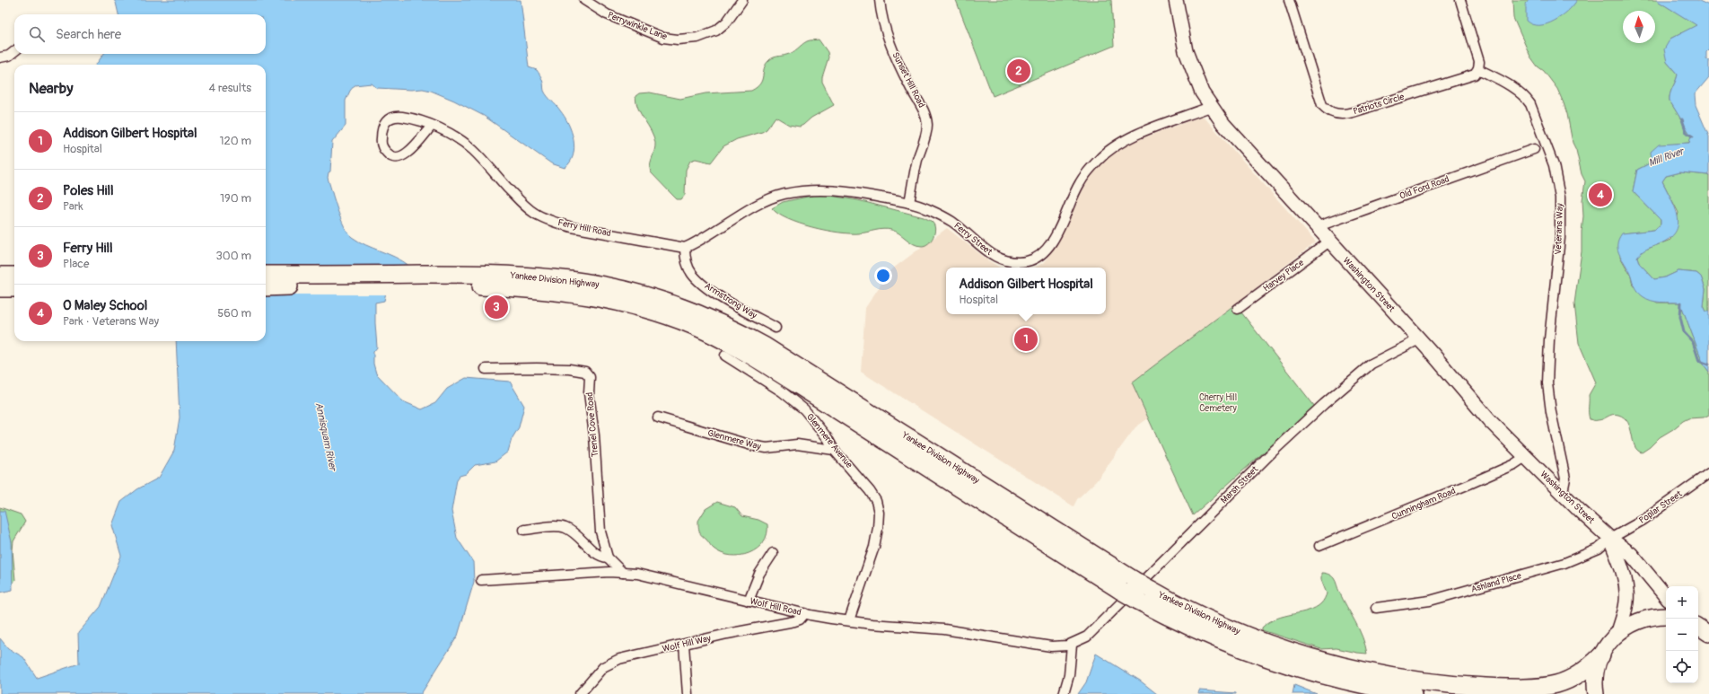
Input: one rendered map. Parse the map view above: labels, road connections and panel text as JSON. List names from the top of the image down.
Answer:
{
  "streets": {
    "highway": ["Yankee Division Highway"],
    "main road": ["Washington Street"],
    "street": [
      "Perrywinkle Lane",
      "Sunset Hill Road",
      "Patriots Circle",
      "Old Ford Road",
      "Ferry Hill Road",
      "Veterans Way",
      "Ferry Street",
      "Harvey Place",
      "Armstrong Way",
      "Trenel Cove Road",
      "Glenmere Way",
      "Glenmere Avenue",
      "Marsh Street",
      "Cunningham Road",
      "Poplar Street",
      "Ashland Place",
      "Wolf Hill Road",
      "Wolf Hill Way"
    ]
  },
  "crossings": [
    ["Sunset Hill Road", "Ferry Street"],
    ["Patriots Circle", "Veterans Way"],
    ["Old Ford Road", "Washington Street"],
    ["Ferry Hill Road", "Ferry Street"],
    ["Ferry Hill Road", "Armstrong Way"],
    ["Veterans Way", "Washington Street"],
    ["Ferry Street", "Washington Street"],
    ["Ferry Street", "Armstrong Way"],
    ["Harvey Place", "Washington Street"],
    ["Washington Street", "Marsh Street"],
    ["Washington Street", "Cunningham Road"],
    ["Washington Street", "Poplar Street"],
    ["Washington Street", "Ashland Place"],
    ["Trenel Cove Road", "Wolf Hill Road"],
    ["Glenmere Way", "Glenmere Avenue"],
    ["Glenmere Avenue", "Wolf Hill Road"],
    ["Marsh Street", "Wolf Hill Road"],
    ["Poplar Street", "Ashland Place"],
    ["Wolf Hill Road", "Wolf Hill Way"]
  ],
  "water": ["Mill River", "Annisquam River"],
  "parks": ["Cherry Hill Cemetery"],
  "north": "top",
  "page": {
    "search": "Search here",
    "pins": [
      "2",
      "4",
      "3",
      "1"
    ],
    "heading": ["Nearby", "4 results"],
    "list": [
      {
        "mark": "1",
        "name": "Addison Gilbert Hospital",
        "note": "Hospital",
        "value": "120 m"
      },
      {
        "mark": "2",
        "name": "Poles Hill",
        "note": "Park",
        "value": "190 m"
      },
      {
        "mark": "3",
        "name": "Ferry Hill",
        "note": "Place",
        "value": "300 m"
      },
      {
        "mark": "4",
        "name": "O Maley School",
        "note": "Park · Veterans Way",
        "value": "560 m"
      }
    ],
    "popup": ["Addison Gilbert Hospital", "Hospital"],
    "map_buttons": ["+", "−"]
  }
}
